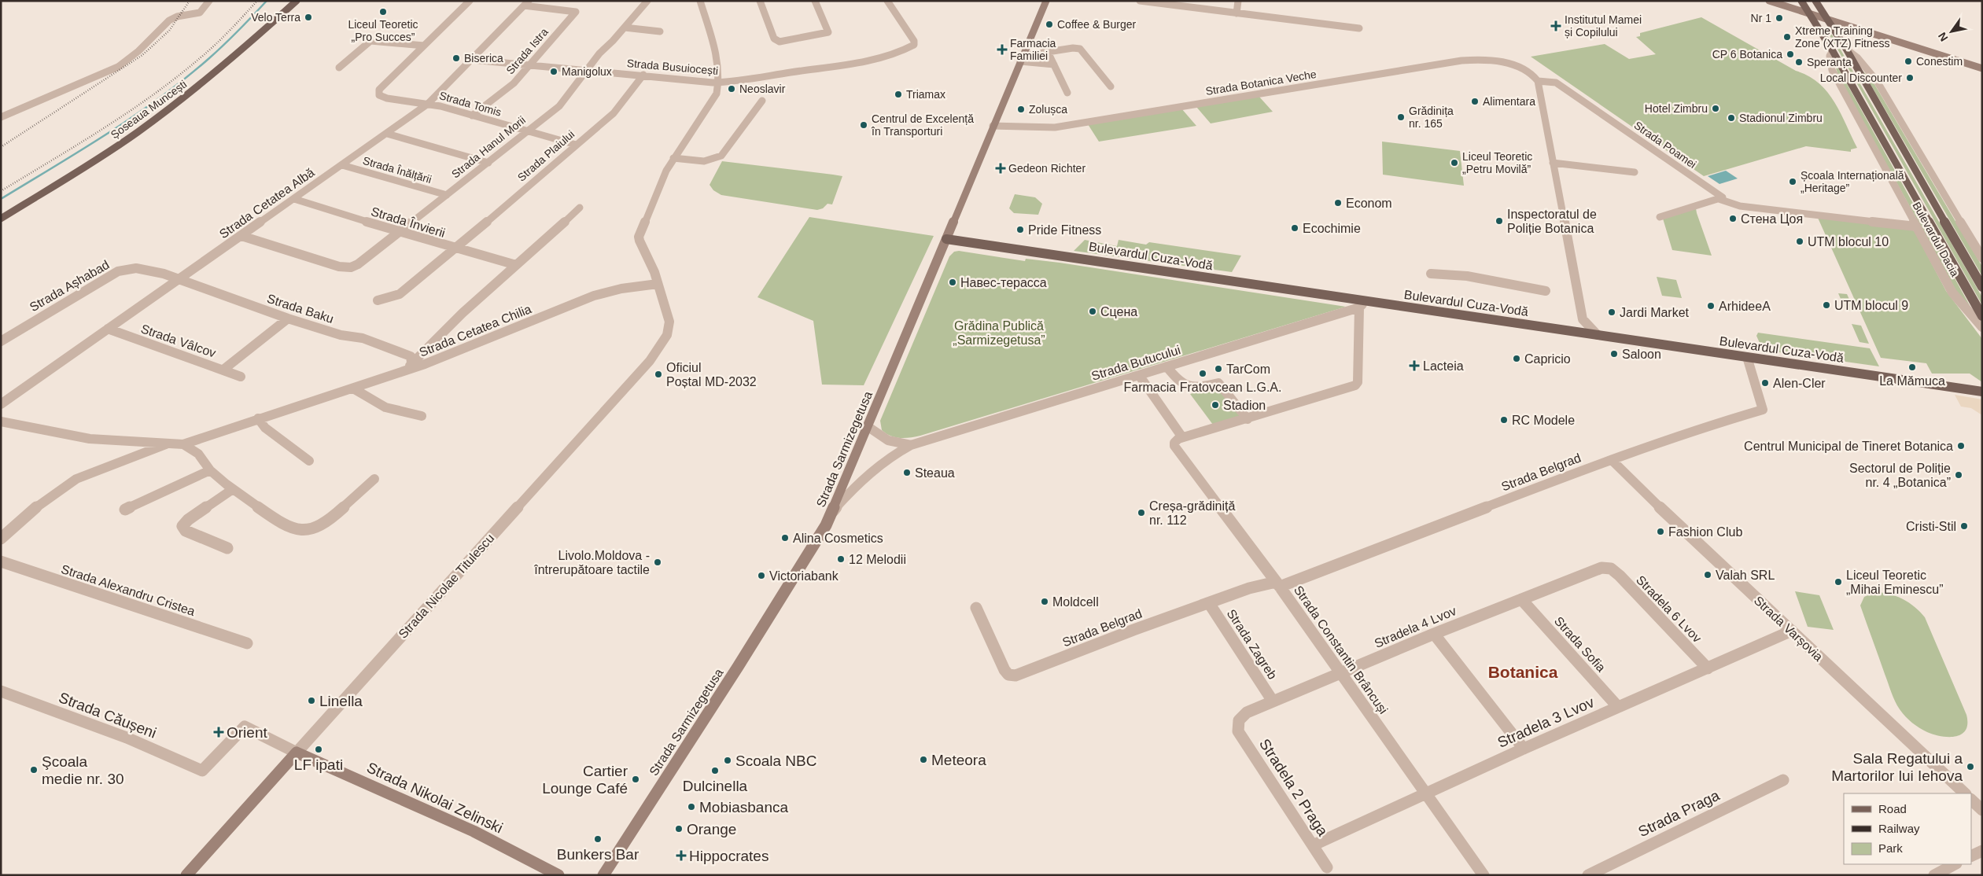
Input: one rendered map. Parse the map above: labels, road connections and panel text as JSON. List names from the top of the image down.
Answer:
{
  "streets": {
    "main road": [
      "Șoseaua Muncești",
      "Bulevardul Dacia",
      "Bulevardul Cuza-Vodă",
      "Strada Sarmizegetusa",
      "Strada Nicolae Titulescu",
      "Strada Nikolai Zelinski"
    ],
    "street": [
      "Strada Istra",
      "Strada Busuiocești",
      "Strada Botanica Veche",
      "Strada Tomis",
      "Strada Poamei",
      "Strada Hanul Morii",
      "Strada Plaiului",
      "Strada Înălțării",
      "Strada Cetatea Albă",
      "Strada Învierii",
      "Strada Așhabad",
      "Strada Baku",
      "Strada Cetatea Chilia",
      "Strada Vâlcov",
      "Strada Butucului",
      "Strada Belgrad",
      "Strada Alexandru Cristea",
      "Stradela 6 Lvov",
      "Stradela 4 Lvov",
      "Strada Varșovia",
      "Strada Zagreb",
      "Strada Sofia",
      "Strada Constantin Brâncuși",
      "Strada Căușeni",
      "Stradela 3 Lvov",
      "Stradela 2 Praga",
      "Strada Praga"
    ]
  },
  "crossings": [
    ["Strada Istra", "Strada Busuiocești"],
    ["Strada Istra", "Strada Tomis"],
    ["Strada Istra", "Strada Cetatea Albă"],
    ["Strada Busuiocești", "Strada Hanul Morii"],
    ["Strada Busuiocești", "Strada Plaiului"],
    ["Strada Busuiocești", "Strada Cetatea Albă"],
    ["Strada Botanica Veche", "Strada Poamei"],
    ["Strada Botanica Veche", "Strada Sarmizegetusa"],
    ["Strada Tomis", "Strada Hanul Morii"],
    ["Strada Tomis", "Strada Plaiului"],
    ["Strada Tomis", "Strada Cetatea Albă"],
    ["Strada Hanul Morii", "Strada Înălțării"],
    ["Strada Hanul Morii", "Strada Cetatea Albă"],
    ["Strada Hanul Morii", "Strada Învierii"],
    ["Strada Plaiului", "Strada Învierii"],
    ["Strada Înălțării", "Strada Cetatea Albă"],
    ["Strada Cetatea Albă", "Strada Învierii"],
    ["Strada Cetatea Albă", "Strada Așhabad"],
    ["Strada Cetatea Albă", "Strada Baku"],
    ["Strada Cetatea Albă", "Strada Vâlcov"],
    ["Bulevardul Cuza-Vodă", "Strada Butucului"],
    ["Bulevardul Cuza-Vodă", "Strada Sarmizegetusa"],
    ["Bulevardul Cuza-Vodă", "Strada Belgrad"],
    ["Strada Așhabad", "Strada Baku"],
    ["Strada Baku", "Strada Cetatea Chilia"],
    ["Strada Cetatea Chilia", "Strada Nicolae Titulescu"],
    ["Strada Butucului", "Strada Sarmizegetusa"],
    ["Strada Butucului", "Strada Constantin Brâncuși"],
    ["Strada Belgrad", "Strada Varșovia"],
    ["Strada Belgrad", "Strada Zagreb"],
    ["Strada Belgrad", "Strada Constantin Brâncuși"],
    ["Strada Nicolae Titulescu", "Strada Căușeni"],
    ["Strada Nicolae Titulescu", "Strada Nikolai Zelinski"],
    ["Stradela 6 Lvov", "Stradela 4 Lvov"],
    ["Stradela 6 Lvov", "Stradela 3 Lvov"],
    ["Stradela 4 Lvov", "Strada Zagreb"],
    ["Stradela 4 Lvov", "Strada Sofia"],
    ["Stradela 4 Lvov", "Strada Constantin Brâncuși"],
    ["Stradela 4 Lvov", "Stradela 2 Praga"],
    ["Strada Varșovia", "Stradela 3 Lvov"],
    ["Strada Sofia", "Stradela 3 Lvov"],
    ["Strada Constantin Brâncuși", "Stradela 3 Lvov"],
    ["Strada Căușeni", "Strada Nikolai Zelinski"],
    ["Stradela 3 Lvov", "Stradela 2 Praga"]
  ],
  "districts": ["Botanica"],
  "parks": ["Grădina Publică „Sarmizegetusa”"],
  "places": {
    "other": [
      "Liceul Teoretic „Pro Succes”",
      "Velo Terra",
      "Nr 1",
      "Coffee & Burger",
      "Xtreme Training Zone (XTZ) Fitness",
      "CP 6 Botanica",
      "Biserica",
      "Conestim",
      "Speranța",
      "Manigolux",
      "Local Discounter",
      "Neoslavir",
      "Triamax",
      "Alimentara",
      "Hotel Zimbru",
      "Zolușca",
      "Grădinița nr. 165",
      "Stadionul Zimbru",
      "Centrul de Excelență în Transporturi",
      "Liceul Teoretic „Petru Movilă”",
      "Școala Internațională „Heritage”",
      "Econom",
      "Стена Цоя",
      "Inspectoratul de Poliție Botanica",
      "Ecochimie",
      "Pride Fitness",
      "UTM blocul 10",
      "Навес-терасса",
      "UTM blocul 9",
      "ArhideeA",
      "Сцена",
      "Jardi Market",
      "Saloon",
      "Capricio",
      "La Mămuca",
      "TarCom",
      "Farmacia Fratovcean L.G.A.",
      "Oficiul Poștal MD-2032",
      "Alen-Cler",
      "Stadion",
      "RC Modele",
      "Centrul Municipal de Tineret Botanica",
      "Steaua",
      "Sectorul de Poliție nr. 4 „Botanica”",
      "Creșa-grădiniță nr. 112",
      "Cristi-Stil",
      "Fashion Club",
      "Alina Cosmetics",
      "12 Melodii",
      "Livolo.Moldova - întrerupătoare tactile",
      "Valah SRL",
      "Victoriabank",
      "Liceul Teoretic „Mihai Eminescu”",
      "Moldcell",
      "Linella",
      "LF ipati",
      "Meteora",
      "Scoala NBC",
      "Sala Regatului a Martorilor lui Iehova",
      "Şcoala medie nr. 30",
      "Dulcinella",
      "Cartier Lounge Café",
      "Mobiasbanca",
      "Orange",
      "Bunkers Bar"
    ],
    "health": [
      "Institutul Mamei și Copilului",
      "Farmacia Familiei",
      "Gedeon Richter",
      "Lacteia",
      "Orient",
      "Hippocrates"
    ]
  },
  "legend": ["Road", "Railway", "Park"],
  "north": "bottom left"
}
